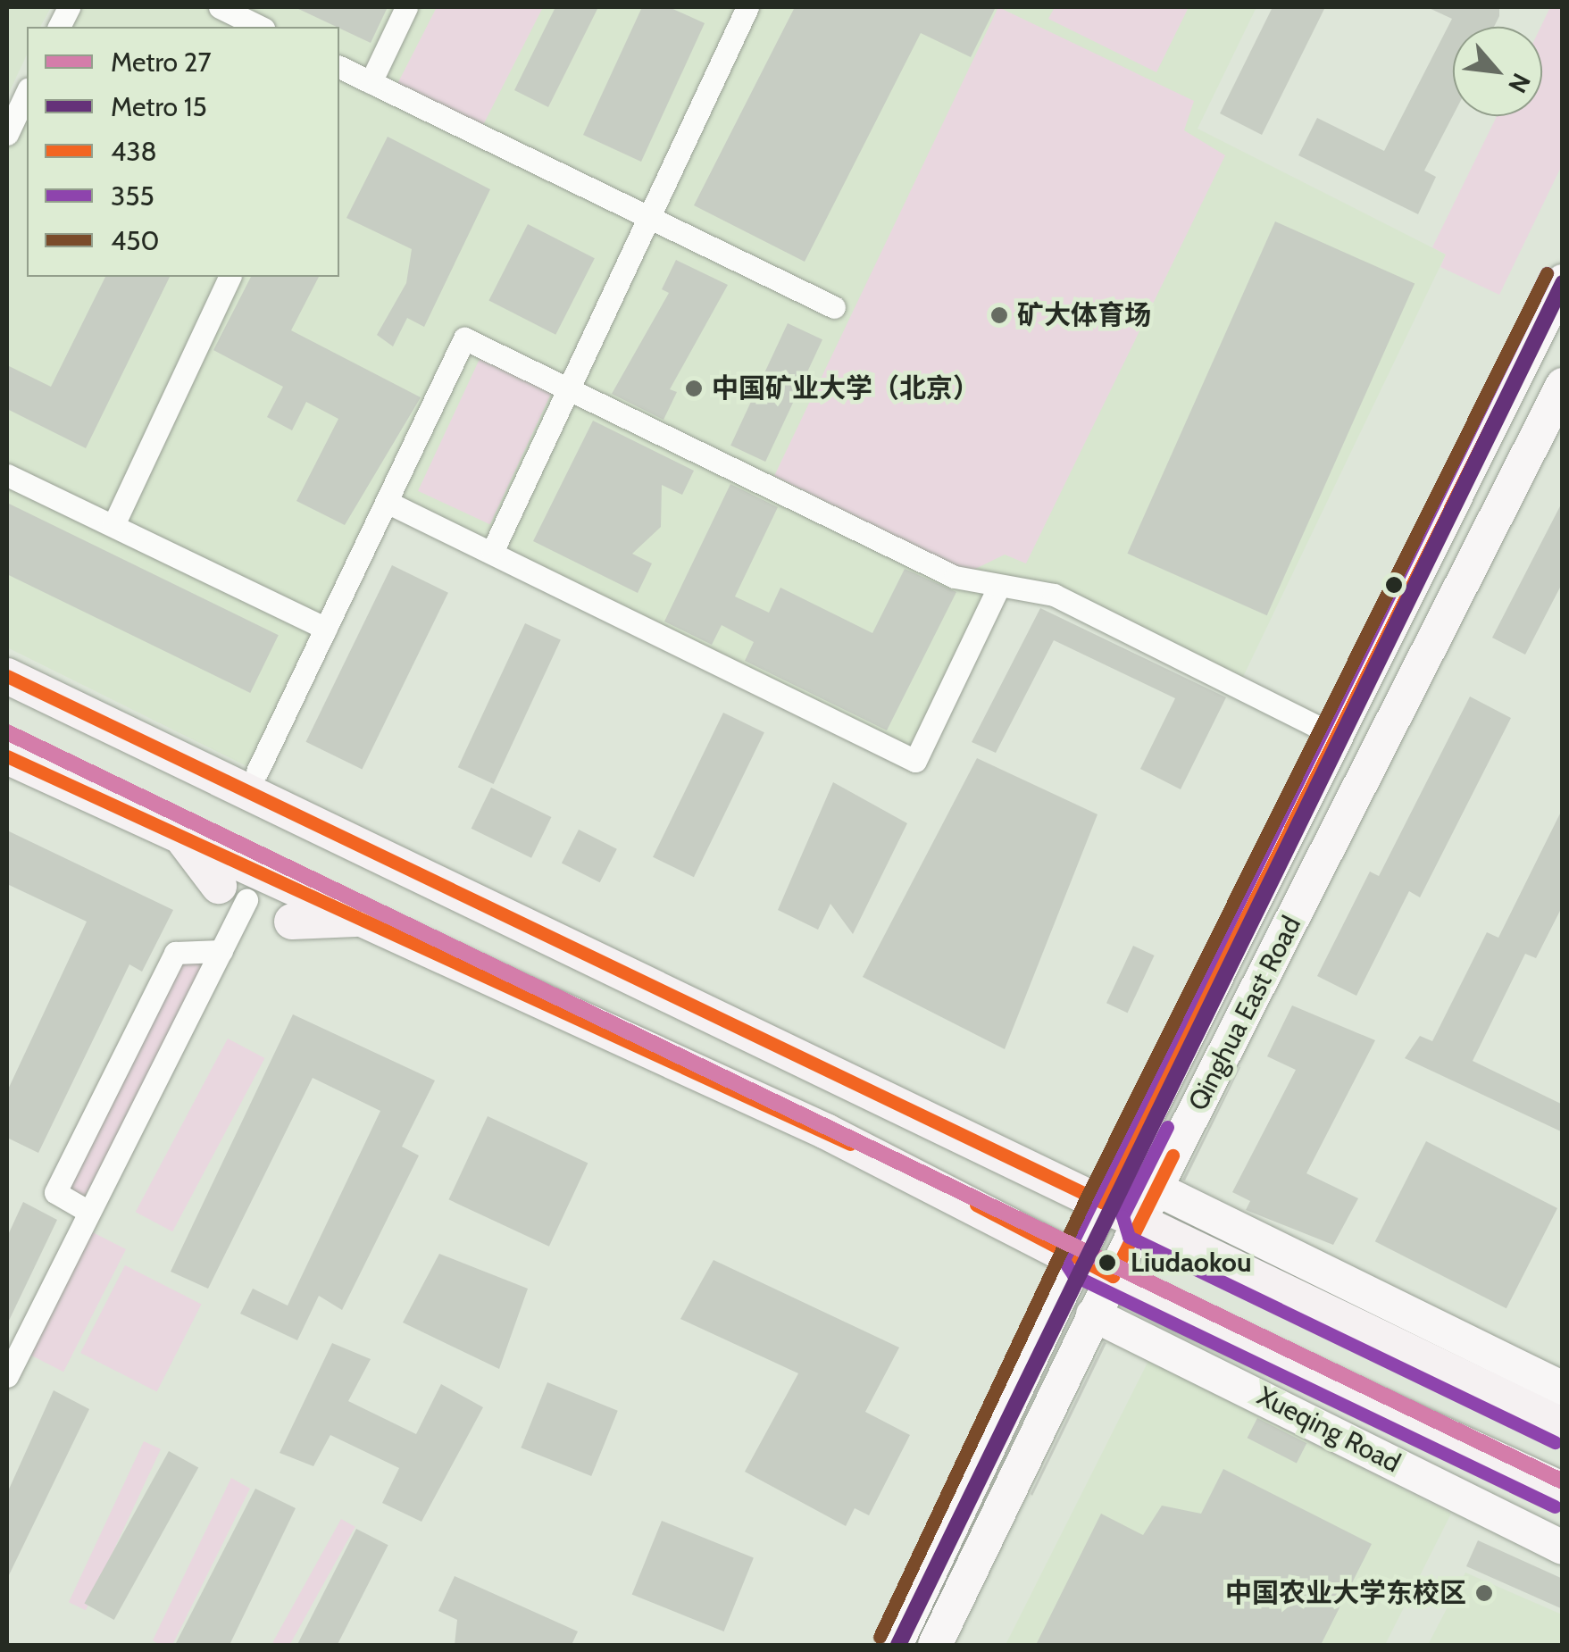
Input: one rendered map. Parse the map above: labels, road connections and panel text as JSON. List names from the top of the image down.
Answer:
{
  "streets": {
    "main road": ["Qinghua East Road", "Xueqing Road"]
  },
  "crossings": [
    ["Qinghua East Road", "Xueqing Road"]
  ],
  "places": [
    "矿大体育场",
    "中国矿业大学（北京）",
    "Liudaokou",
    "中国农业大学东校区"
  ],
  "lines": [
    "transit line 355",
    "transit line 450",
    "transit line 438",
    "metro line 15",
    "metro line 27"
  ],
  "legend": [
    "Metro 27",
    "Metro 15",
    "438",
    "355",
    "450"
  ],
  "north": "bottom right"
}
